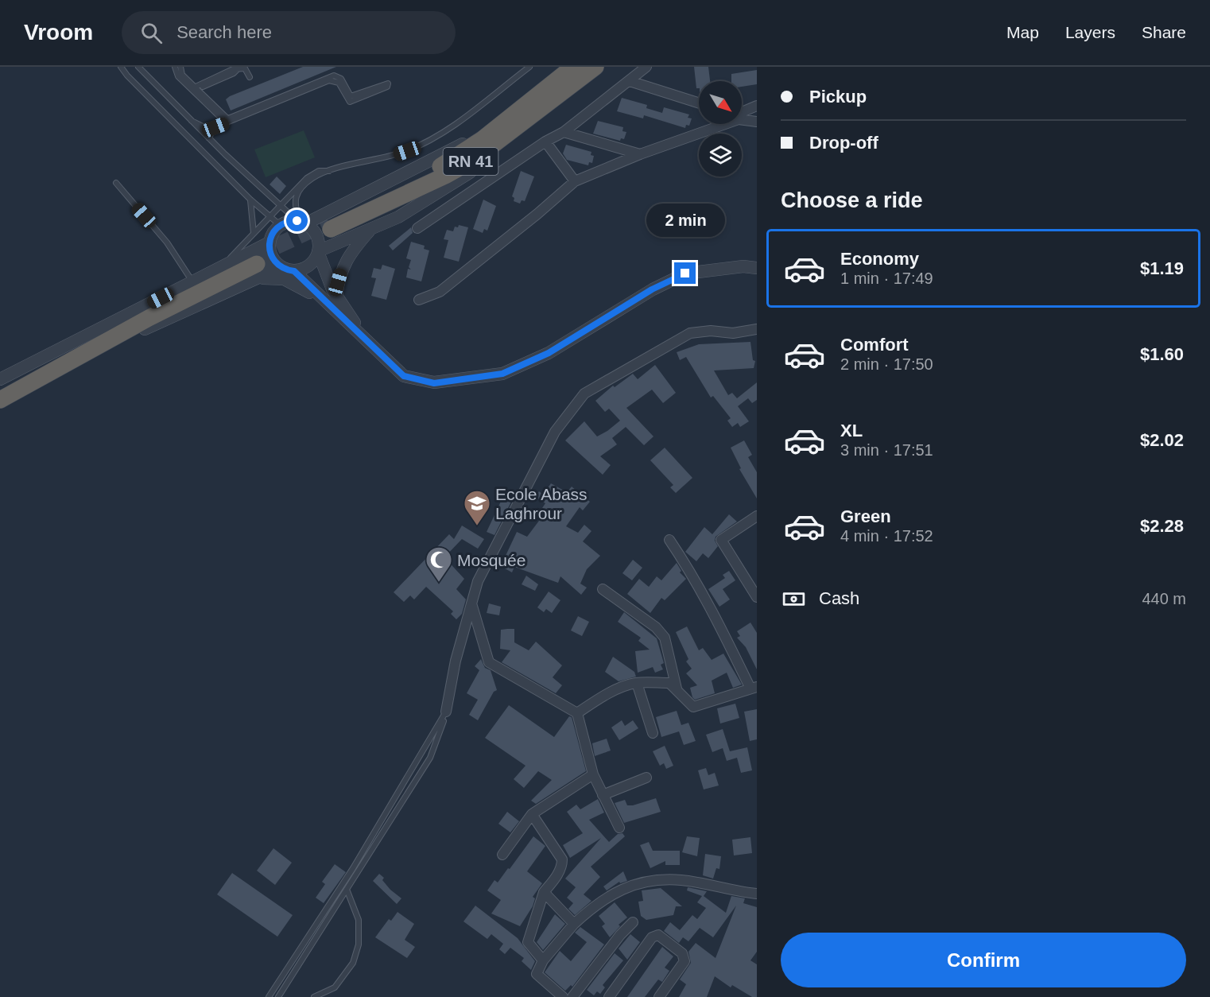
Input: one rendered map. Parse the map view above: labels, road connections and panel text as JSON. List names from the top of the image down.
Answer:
{
  "streets": {
    "highway": ["RN 41"]
  },
  "places": {
    "school or university": ["Ecole Abass Laghrour"],
    "mosque": ["Mosquée"]
  },
  "north": "bottom right",
  "page": {
    "header": "Vroom",
    "search": "Search here",
    "nav": ["Map", "Layers", "Share"],
    "banner": ["Pickup", "Drop-off"],
    "heading": "Choose a ride",
    "bubble": "2 min",
    "list": [
      {
        "name": "Economy",
        "note": "1 min · 17:49",
        "value": "$1.19"
      },
      {
        "name": "Comfort",
        "note": "2 min · 17:50",
        "value": "$1.60"
      },
      {
        "name": "XL",
        "note": "3 min · 17:51",
        "value": "$2.02"
      },
      {
        "name": "Green",
        "note": "4 min · 17:52",
        "value": "$2.28"
      }
    ],
    "pay": ["Cash", "440 m"],
    "buttons": "Confirm"
  }
}
